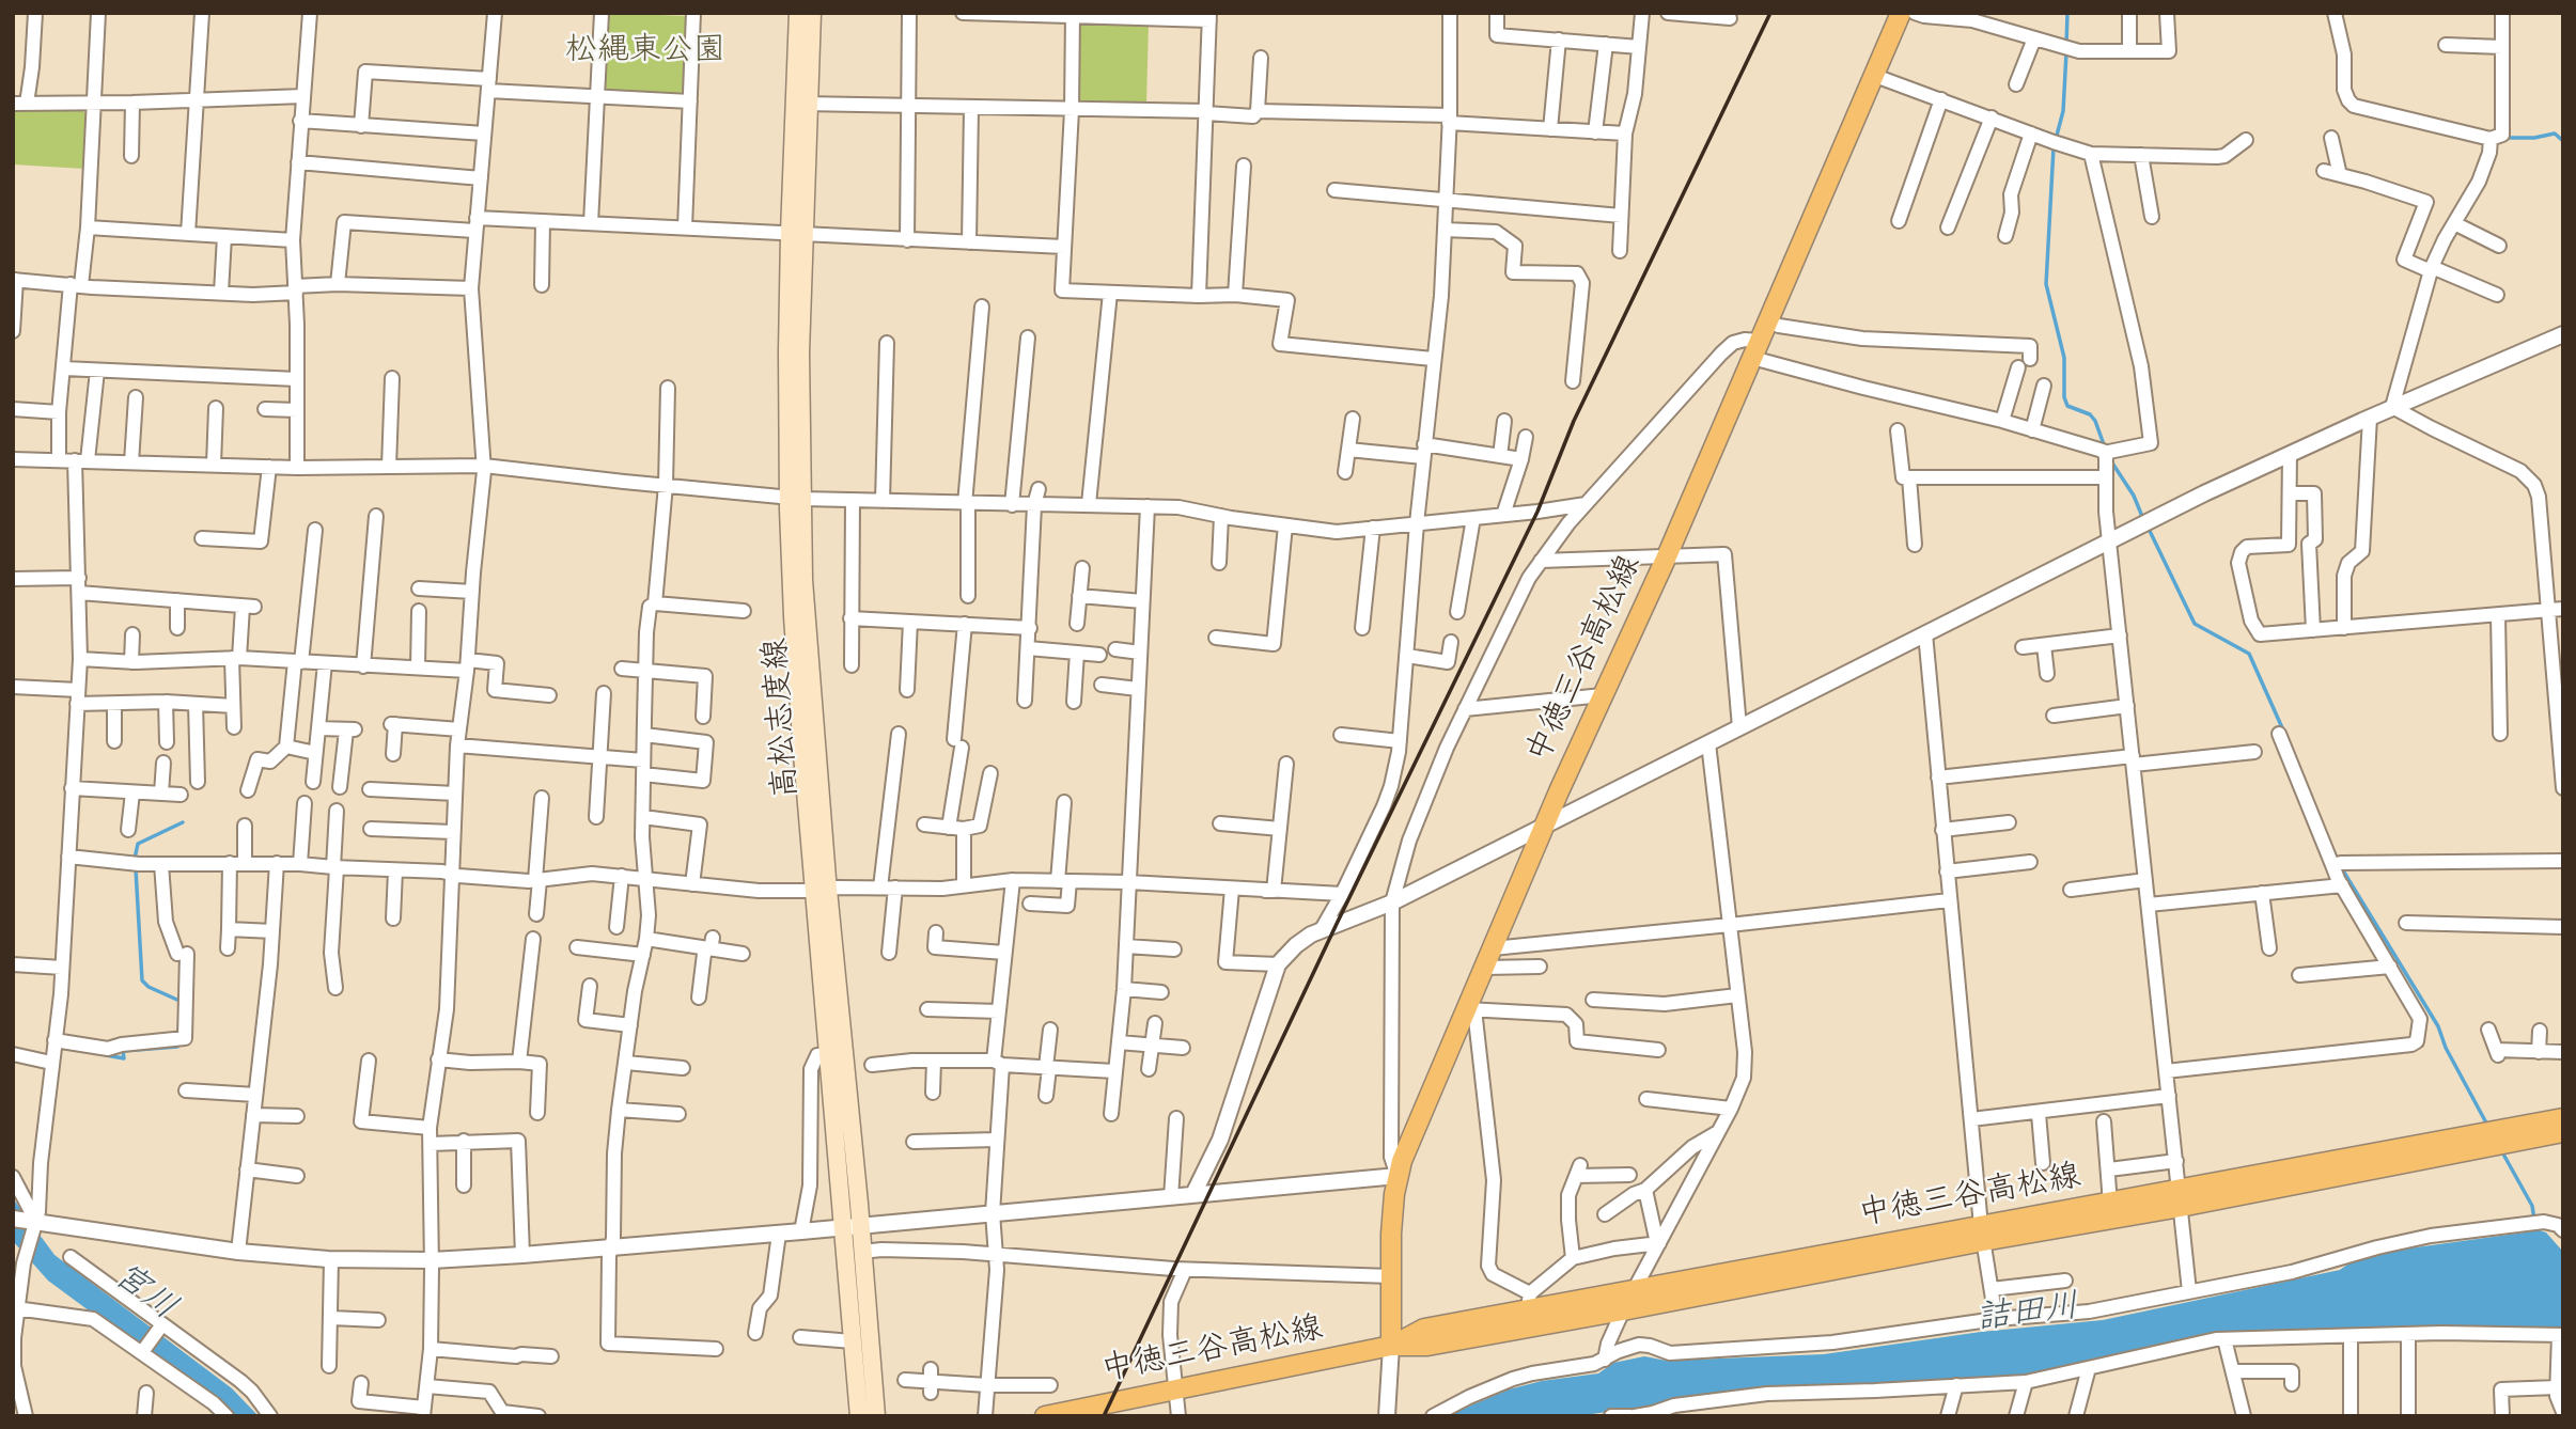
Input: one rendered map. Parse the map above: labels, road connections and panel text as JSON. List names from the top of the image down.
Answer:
{
  "streets": {
    "main road": ["中徳三谷高松線", "高松志度線"]
  },
  "water": ["宮川", "詰田川"],
  "parks": ["松縄東公園"]
}
